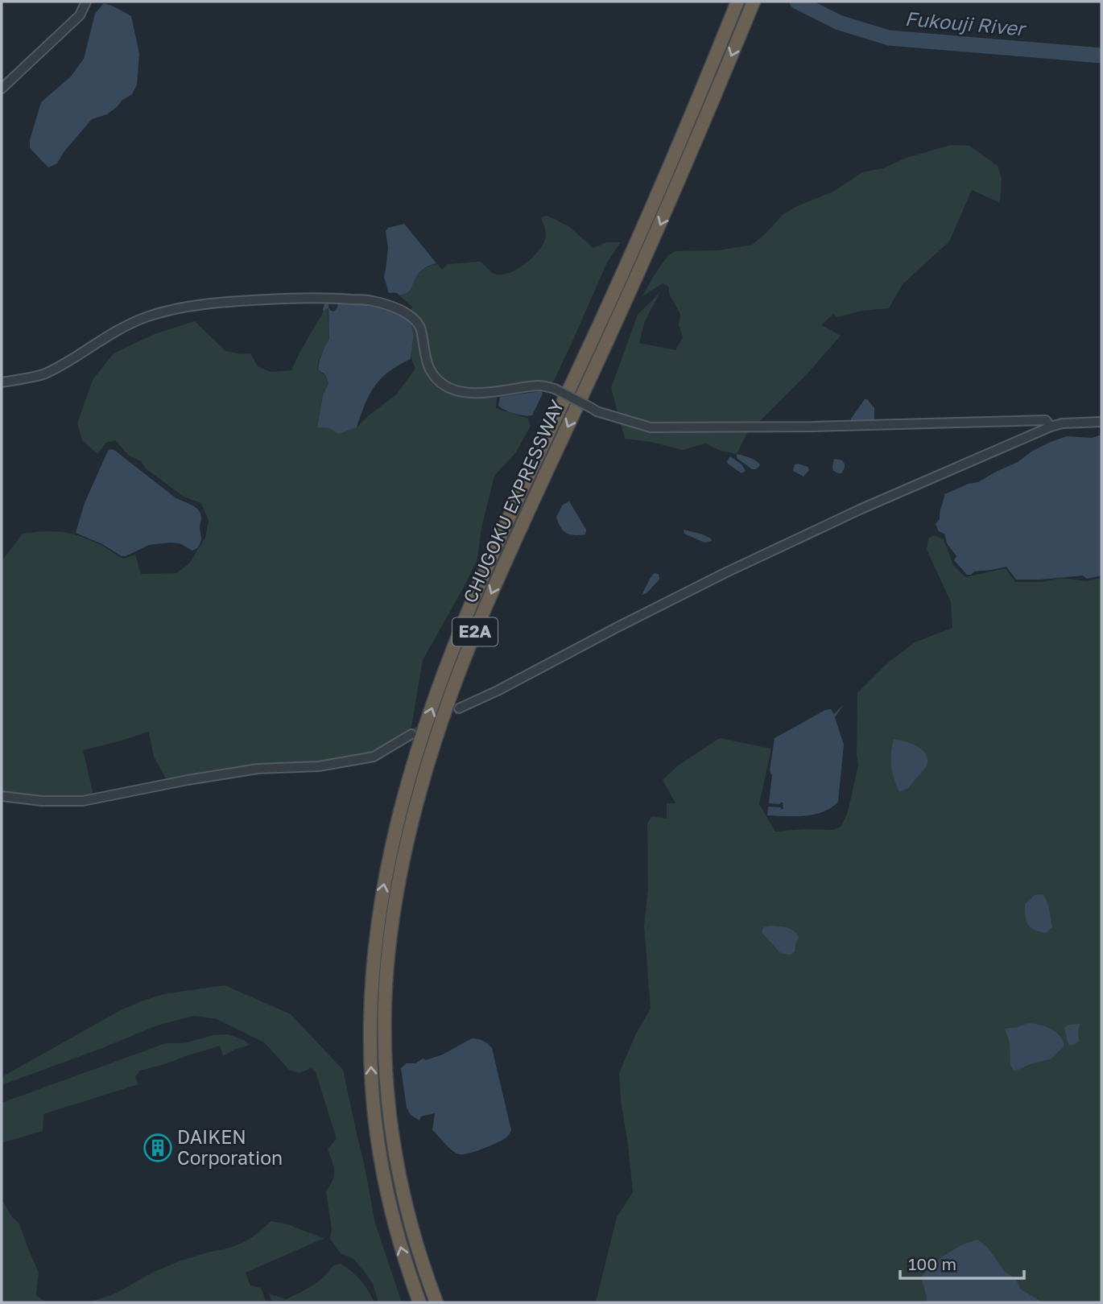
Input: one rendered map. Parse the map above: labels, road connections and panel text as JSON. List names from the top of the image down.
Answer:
{
  "streets": {
    "highway": ["CHUGOKU EXPRESSWAY", "E2A"]
  },
  "water": ["Fukouji River"],
  "places": {
    "building": ["DAIKEN Corporation"]
  },
  "scale_bar": "100 m"
}
